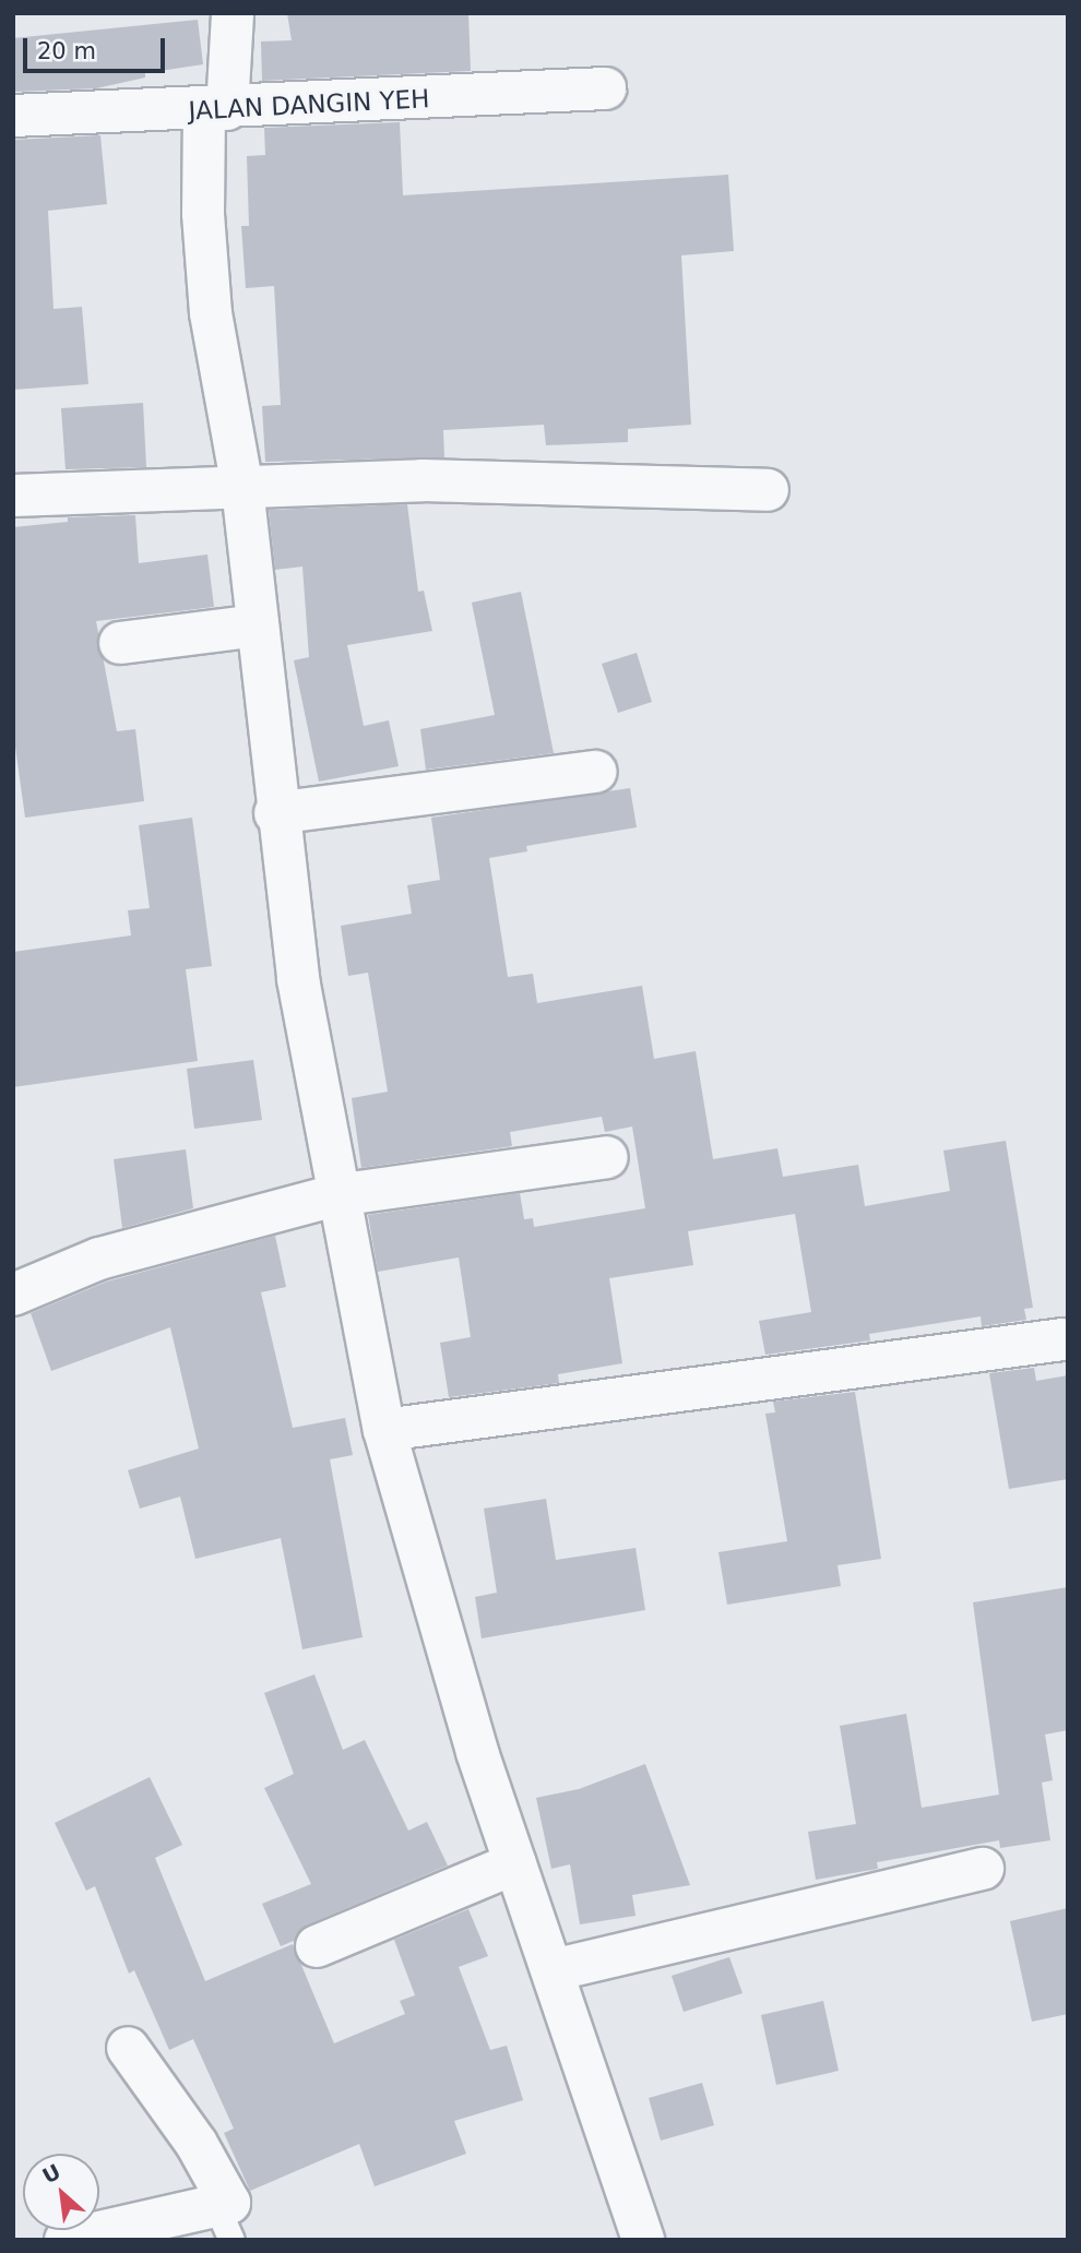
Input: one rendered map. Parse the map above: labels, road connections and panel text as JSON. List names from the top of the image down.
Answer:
{
  "streets": {
    "street": ["JALAN DANGIN YEH"]
  },
  "scale_bar": "20 m",
  "north": "top left"
}
